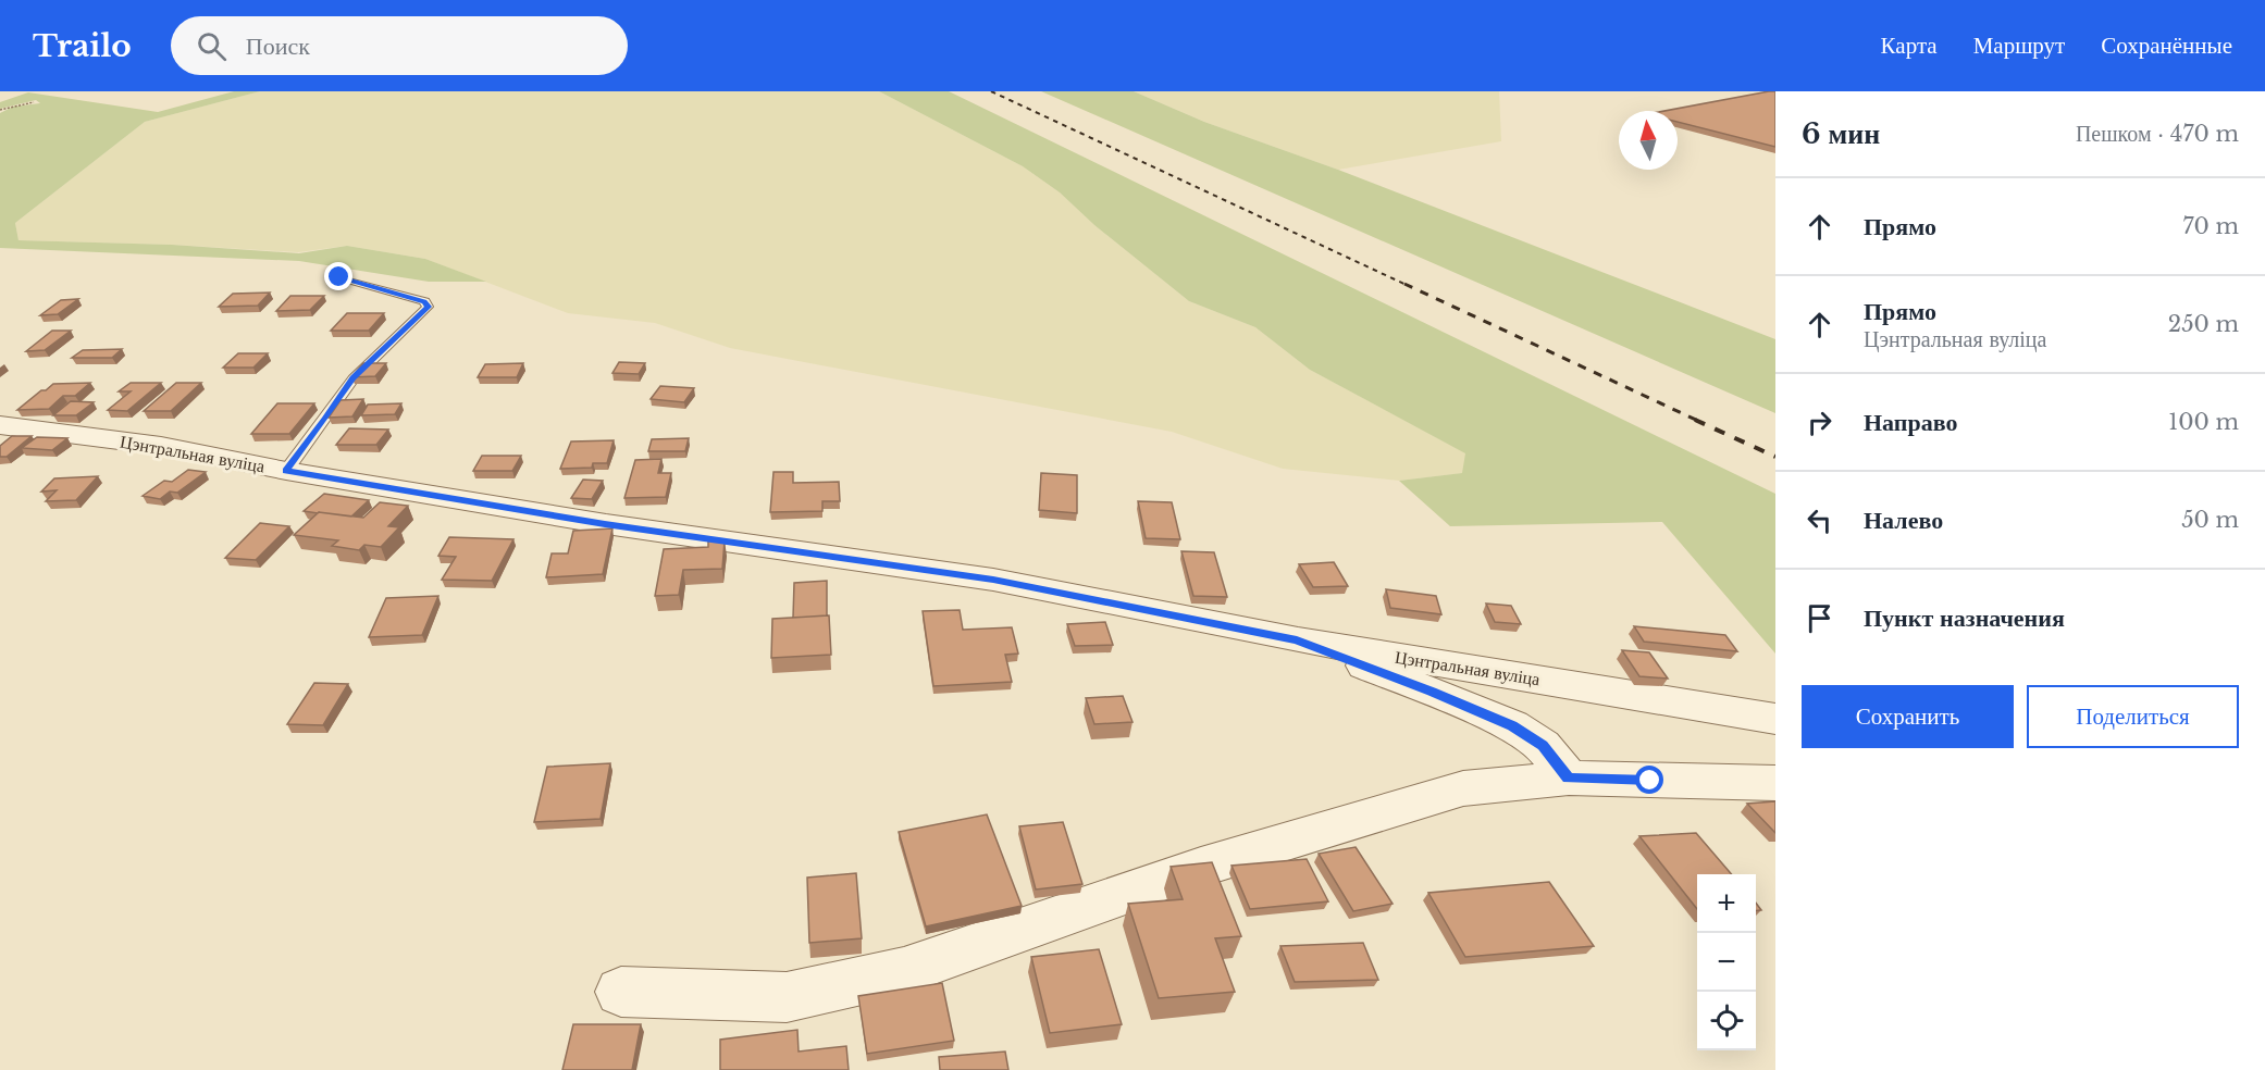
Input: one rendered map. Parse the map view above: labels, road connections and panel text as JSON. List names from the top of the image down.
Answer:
{
  "streets": {
    "street": ["Цэнтральная вуліца"]
  },
  "north": "top",
  "page": {
    "header": "Trailo",
    "search": "Поиск",
    "nav": ["Карта", "Маршрут", "Сохранённые"],
    "heading": ["6 мин", "Пешком · 470 m"],
    "list": [
      ["Прямо", "70 m"],
      ["Прямо", "Цэнтральная вуліца", "250 m"],
      ["Направо", "100 m"],
      ["Налево", "50 m"],
      "Пункт назначения"
    ],
    "buttons": ["Сохранить", "Поделиться"],
    "map_buttons": ["+", "−"]
  }
}
